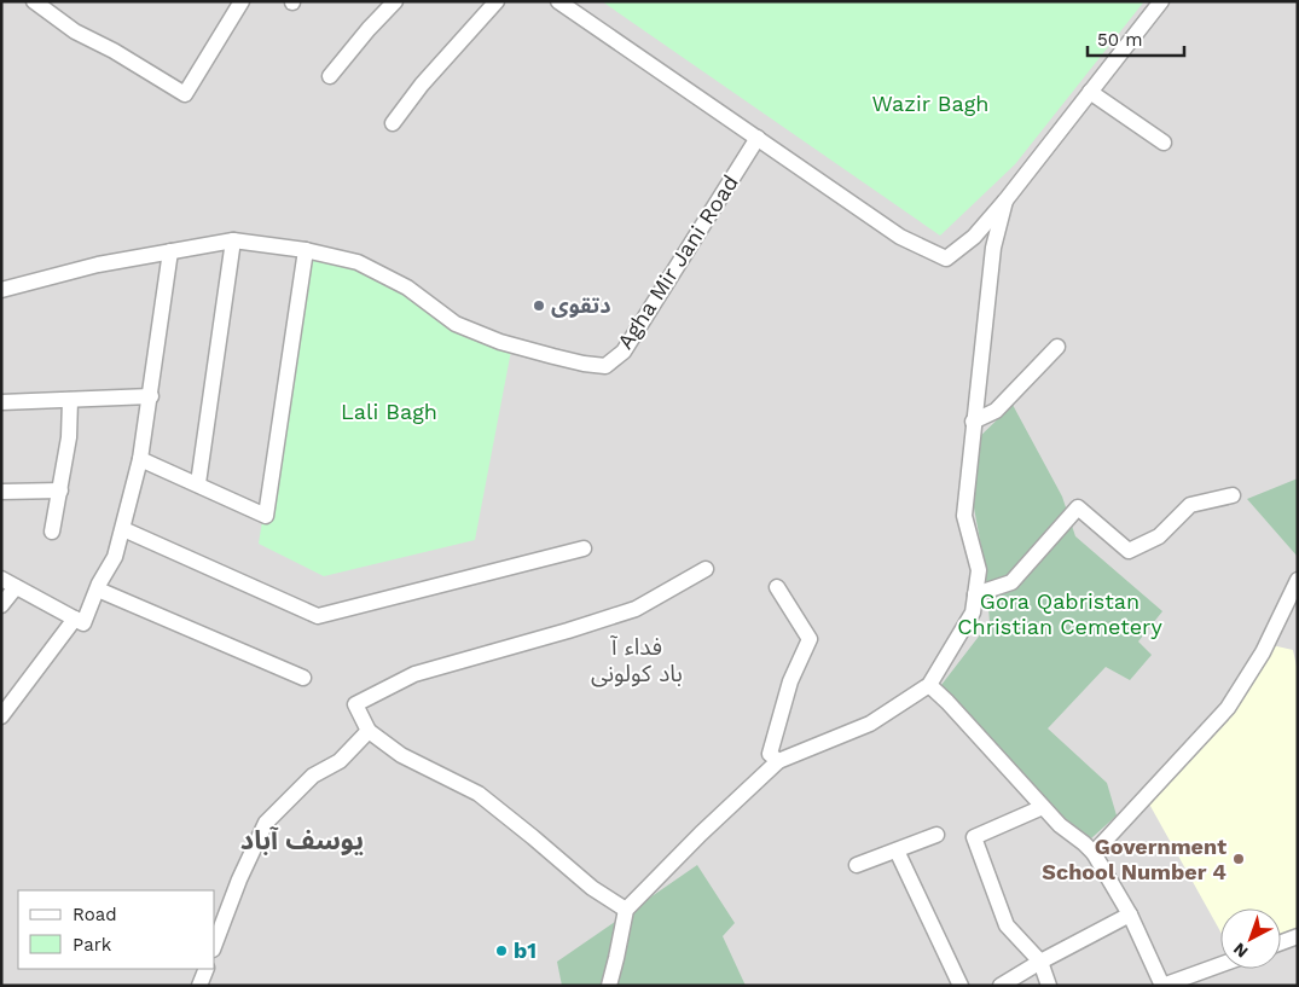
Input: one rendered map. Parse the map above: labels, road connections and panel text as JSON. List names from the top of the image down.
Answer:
{
  "streets": {
    "street": ["Agha Mir Jani Road"]
  },
  "districts": ["فداء آ باد کولونی", "یوسف آباد"],
  "parks": ["Wazir Bagh", "Lali Bagh", "Gora Qabristan Christian Cemetery"],
  "places": ["دتقوى", "Government School Number 4", "b1"],
  "legend": ["Road", "Park"],
  "scale_bar": "50 m",
  "north": "bottom left"
}
